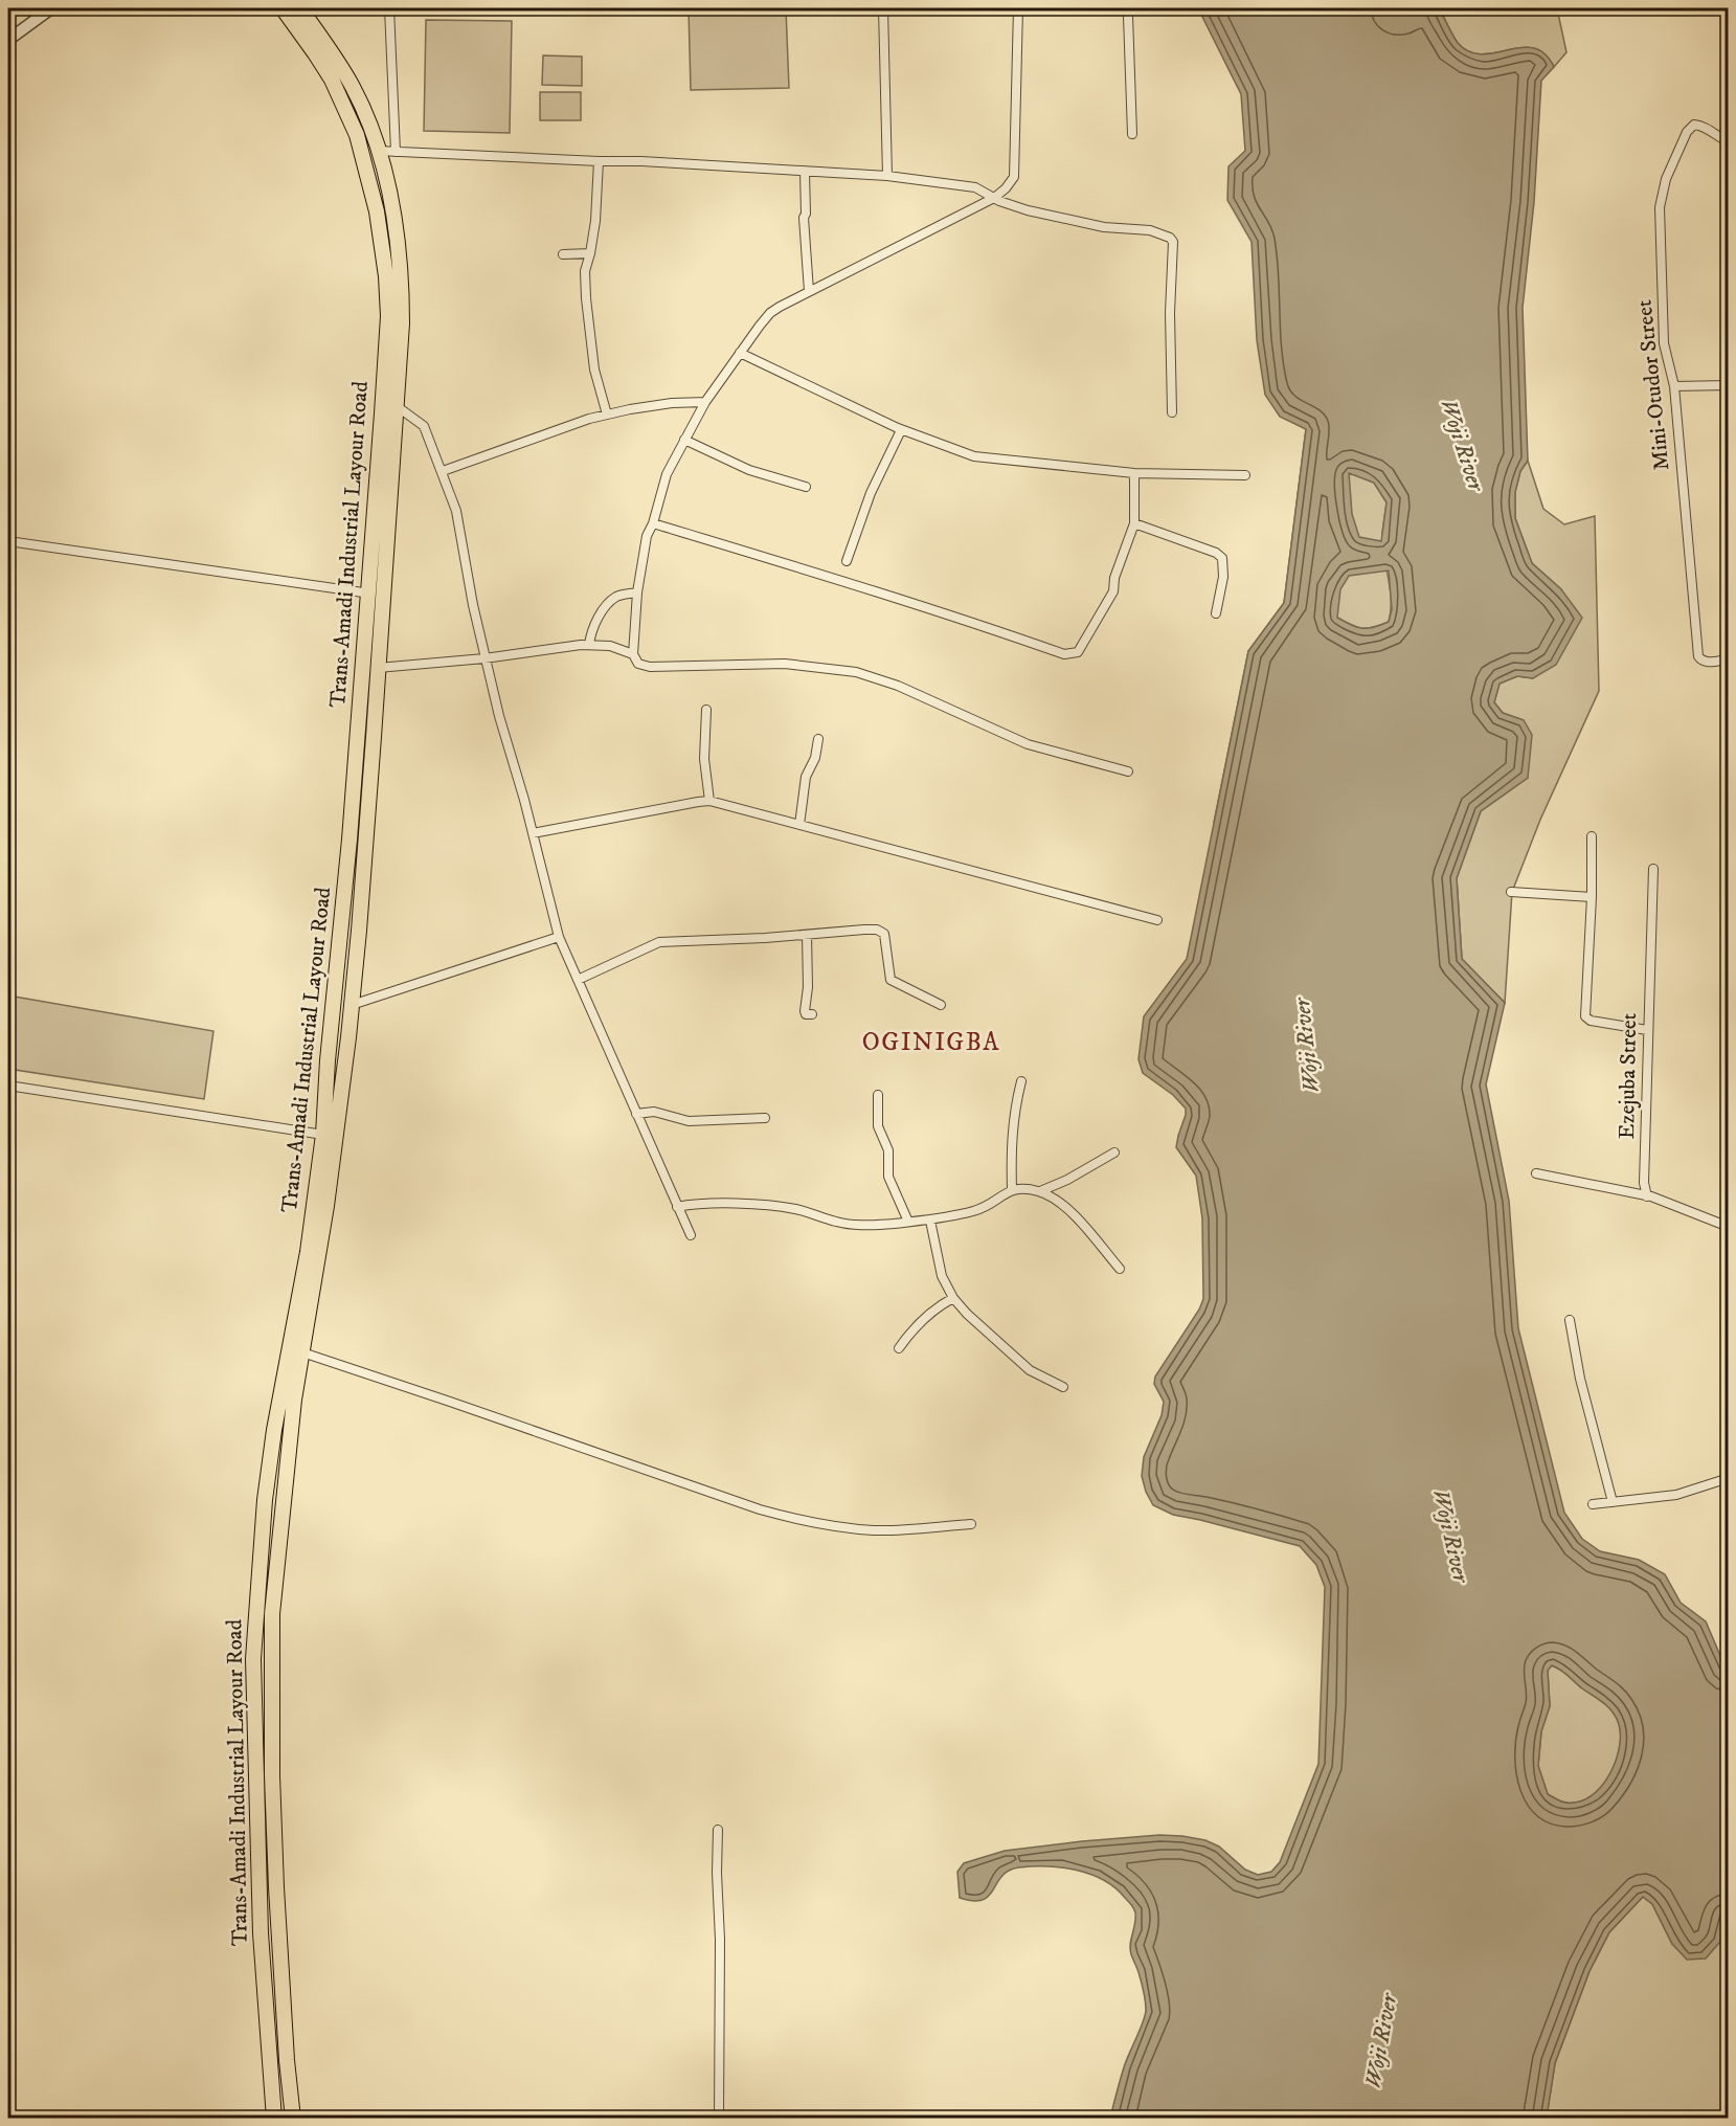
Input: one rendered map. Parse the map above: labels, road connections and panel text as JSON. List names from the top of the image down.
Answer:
{
  "streets": {
    "main road": ["Trans-Amadi Industrial Layour Road"],
    "street": ["Mini-Otudor Street", "Ezejuba Street"]
  },
  "districts": ["OGINIGBA"],
  "water": ["Woji River"]
}
